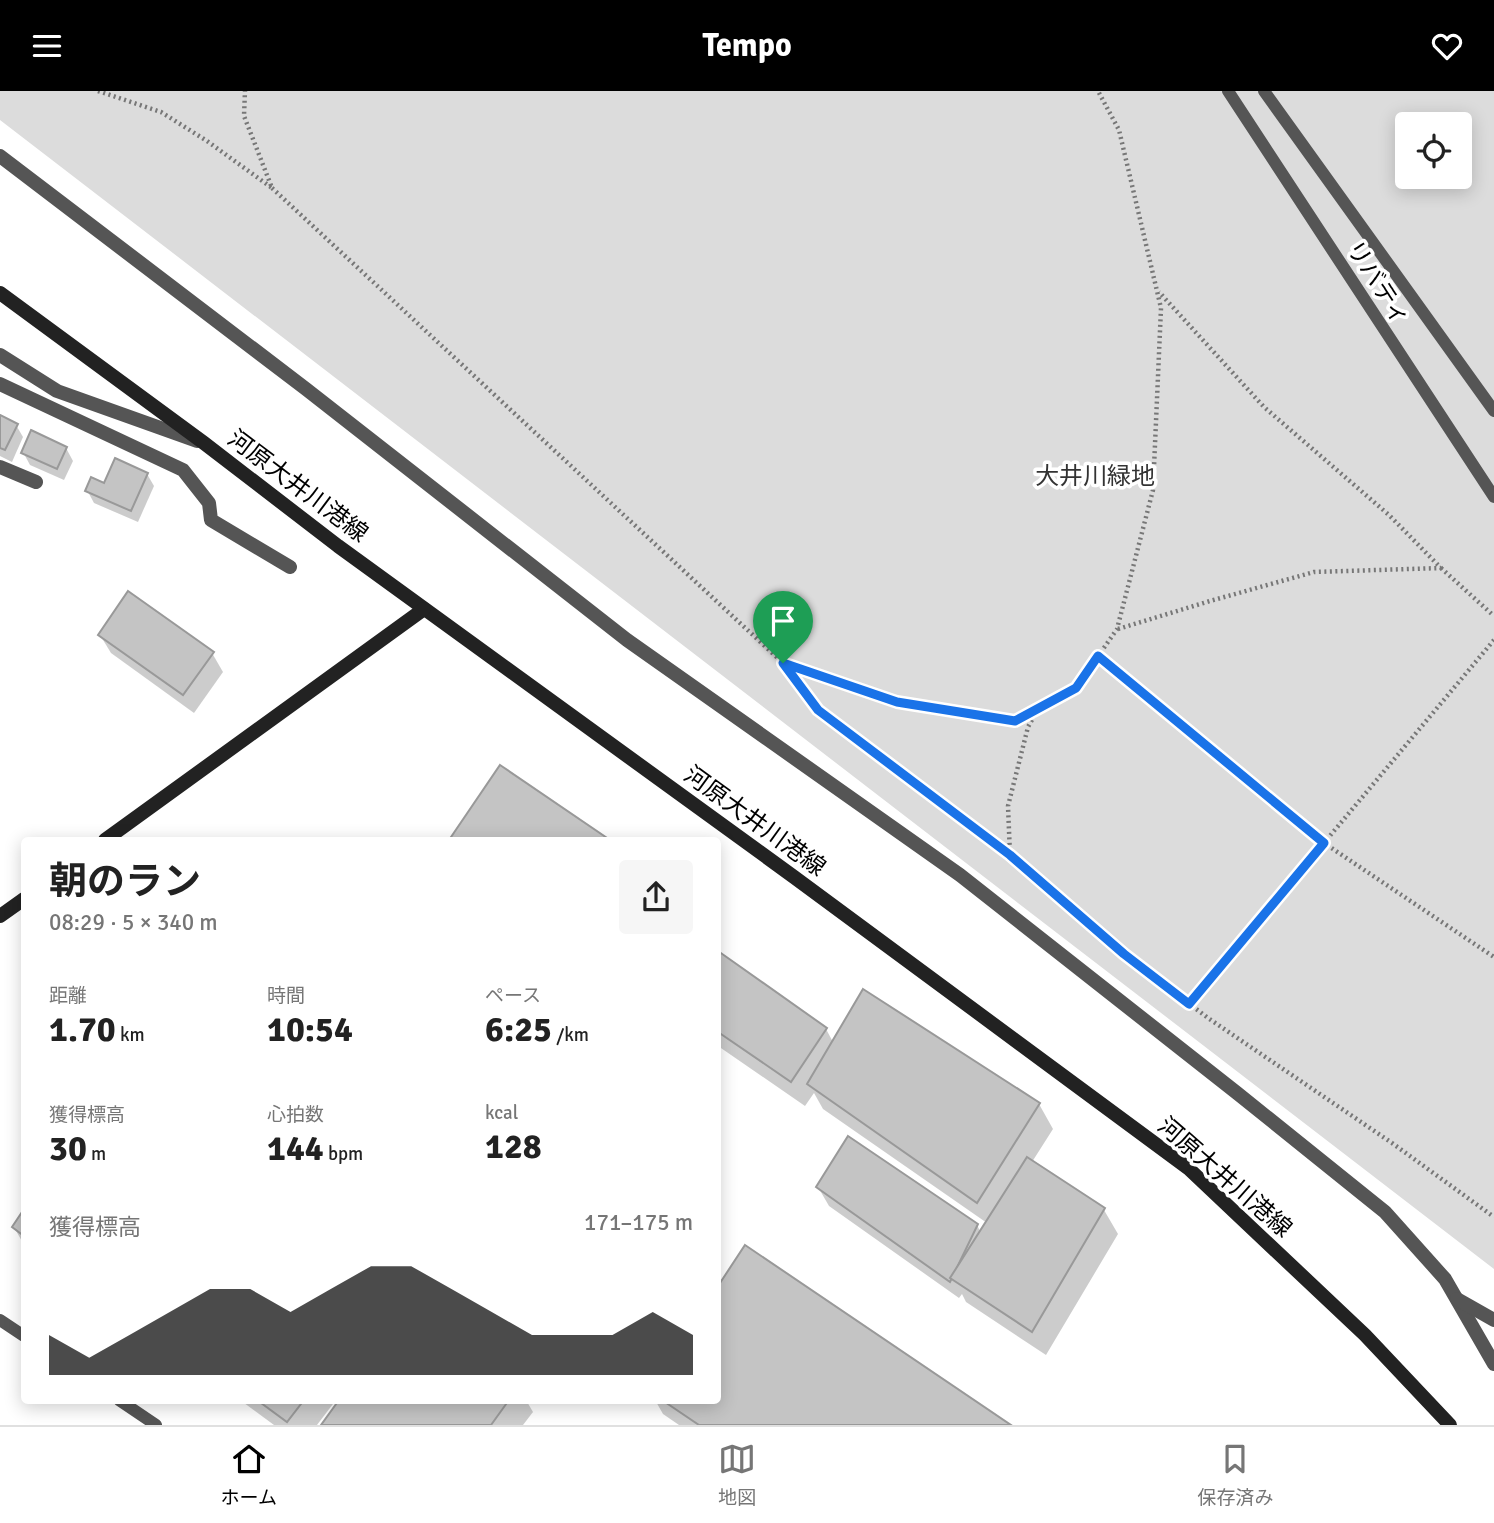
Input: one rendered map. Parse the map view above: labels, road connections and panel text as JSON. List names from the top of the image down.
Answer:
{
  "streets": {
    "main road": ["河原大井川港線"],
    "lane": ["リバティ"]
  },
  "parks": ["大井川緑地"],
  "page": {
    "header": "Tempo",
    "heading": ["朝のラン", "08:29 · 5 × 340 m"],
    "stats": [
      ["距離", "1.70 km"],
      ["時間", "10:54"],
      ["ペース", "6:25 /km"],
      ["獲得標高", "30 m"],
      ["心拍数", "144 bpm"],
      ["kcal", "128"]
    ],
    "chart": ["獲得標高", "171–175 m"],
    "tabs": ["ホーム", "地図", "保存済み"]
  }
}
